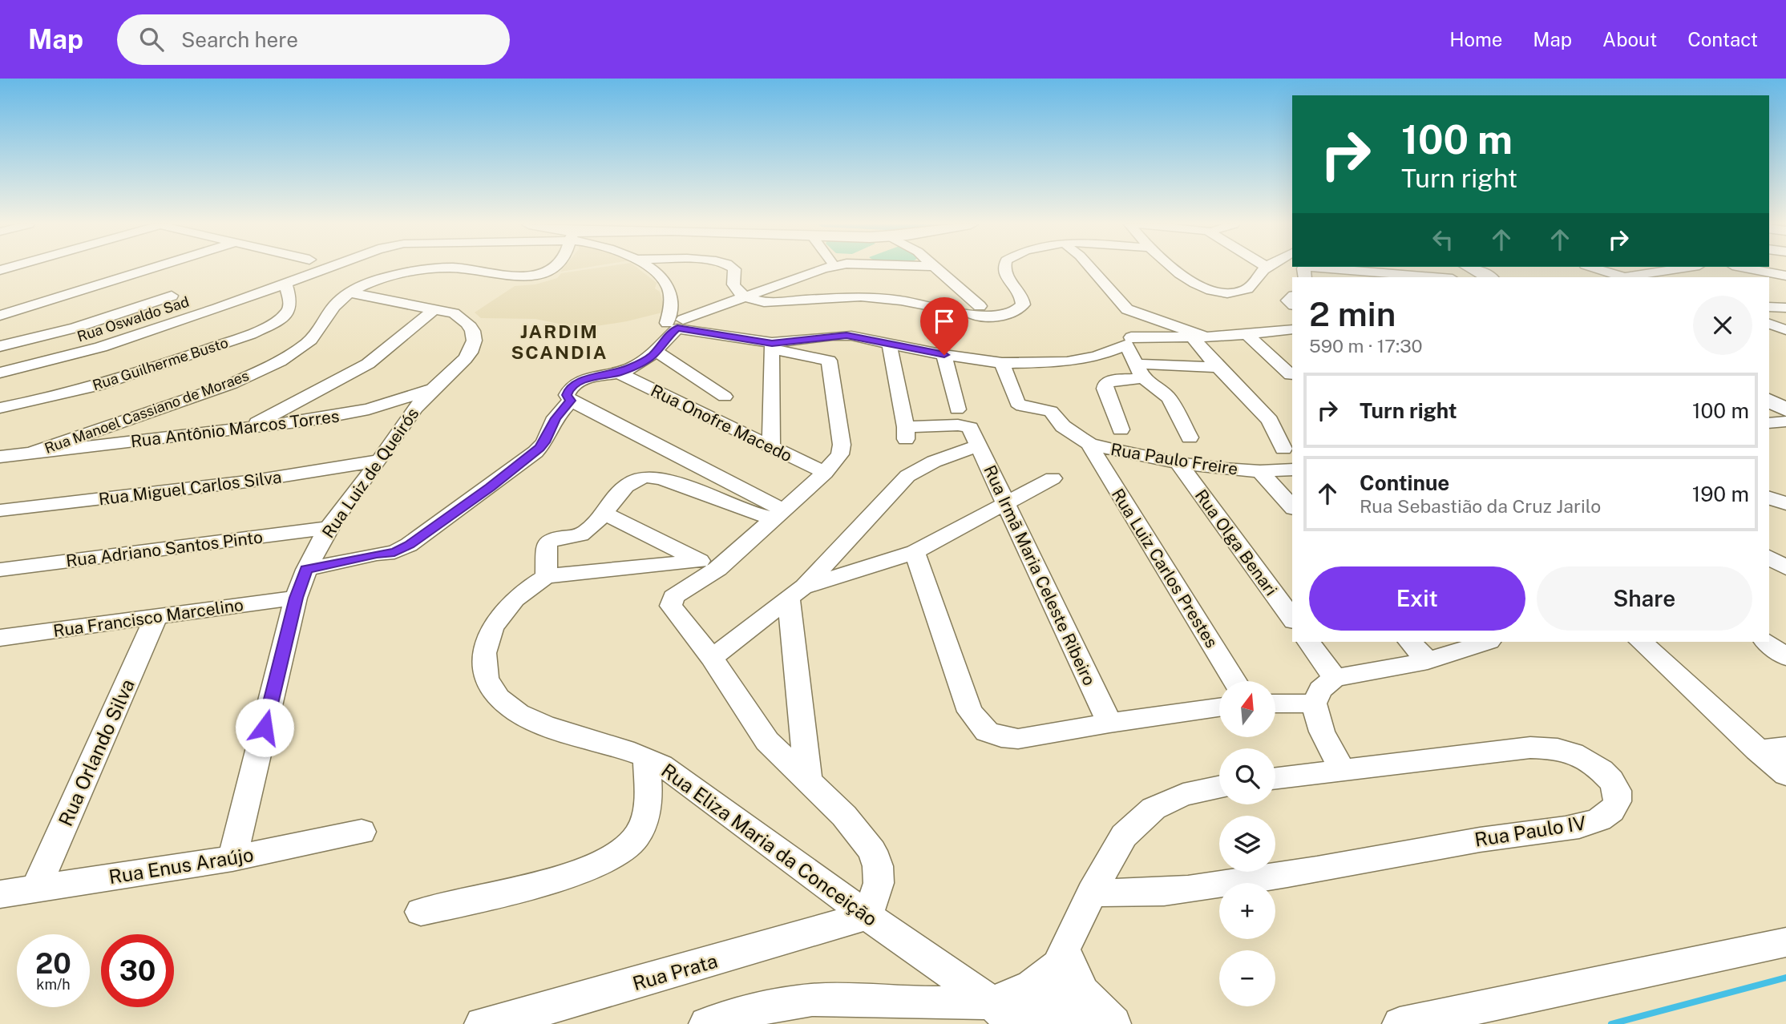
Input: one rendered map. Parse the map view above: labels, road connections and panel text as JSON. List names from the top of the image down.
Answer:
{
  "streets": {
    "street": [
      "Rua Oswaldo Sad",
      "Rua Guilherme Busto",
      "Rua Manoel Cassiano de Moraes",
      "Rua Onofre Macedo",
      "Rua Antônio Marcos Torres",
      "Rua Paulo Freire",
      "Rua Luiz de Queirós",
      "Rua Miguel Carlos Silva",
      "Rua Olga Benari",
      "Rua Adriano Santos Pinto",
      "Rua Luiz Carlos Prestes",
      "Rua Irmã Maria Celeste Ribeiro",
      "Rua Francisco Marcelino",
      "Rua Orlando Silva",
      "Rua Paulo IV",
      "Rua Eliza Maria da Conceição",
      "Rua Enus Araújo",
      "Rua Prata"
    ]
  },
  "crossings": [
    ["Rua Oswaldo Sad", "Rua Guilherme Busto"],
    ["Rua Manoel Cassiano de Moraes", "Rua Antônio Marcos Torres"],
    ["Rua Manoel Cassiano de Moraes", "Rua Luiz de Queirós"],
    ["Rua Antônio Marcos Torres", "Rua Luiz de Queirós"],
    ["Rua Paulo Freire", "Rua Olga Benari"],
    ["Rua Paulo Freire", "Rua Luiz Carlos Prestes"],
    ["Rua Luiz de Queirós", "Rua Miguel Carlos Silva"],
    ["Rua Luiz de Queirós", "Rua Adriano Santos Pinto"],
    ["Rua Luiz de Queirós", "Rua Francisco Marcelino"],
    ["Rua Luiz de Queirós", "Rua Enus Araújo"],
    ["Rua Francisco Marcelino", "Rua Orlando Silva"],
    ["Rua Orlando Silva", "Rua Enus Araújo"],
    ["Rua Eliza Maria da Conceição", "Rua Prata"]
  ],
  "districts": ["JARDIM SCANDIA"],
  "north": "top",
  "page": {
    "header": "Map",
    "search": "Search here",
    "nav": [
      "Home",
      "Map",
      "About",
      "Contact"
    ],
    "turn": ["100 m", "Turn right"],
    "heading": ["2 min", "590 m · 17:30"],
    "list": [
      {
        "name": "Turn right",
        "value": "100 m"
      },
      {
        "name": "Continue",
        "note": "Rua Sebastião da Cruz Jarilo",
        "value": "190 m"
      }
    ],
    "buttons": ["Exit", "Share"],
    "map_buttons": ["+", "−"],
    "speed": "20 km/h",
    "limit": "30"
  }
}
